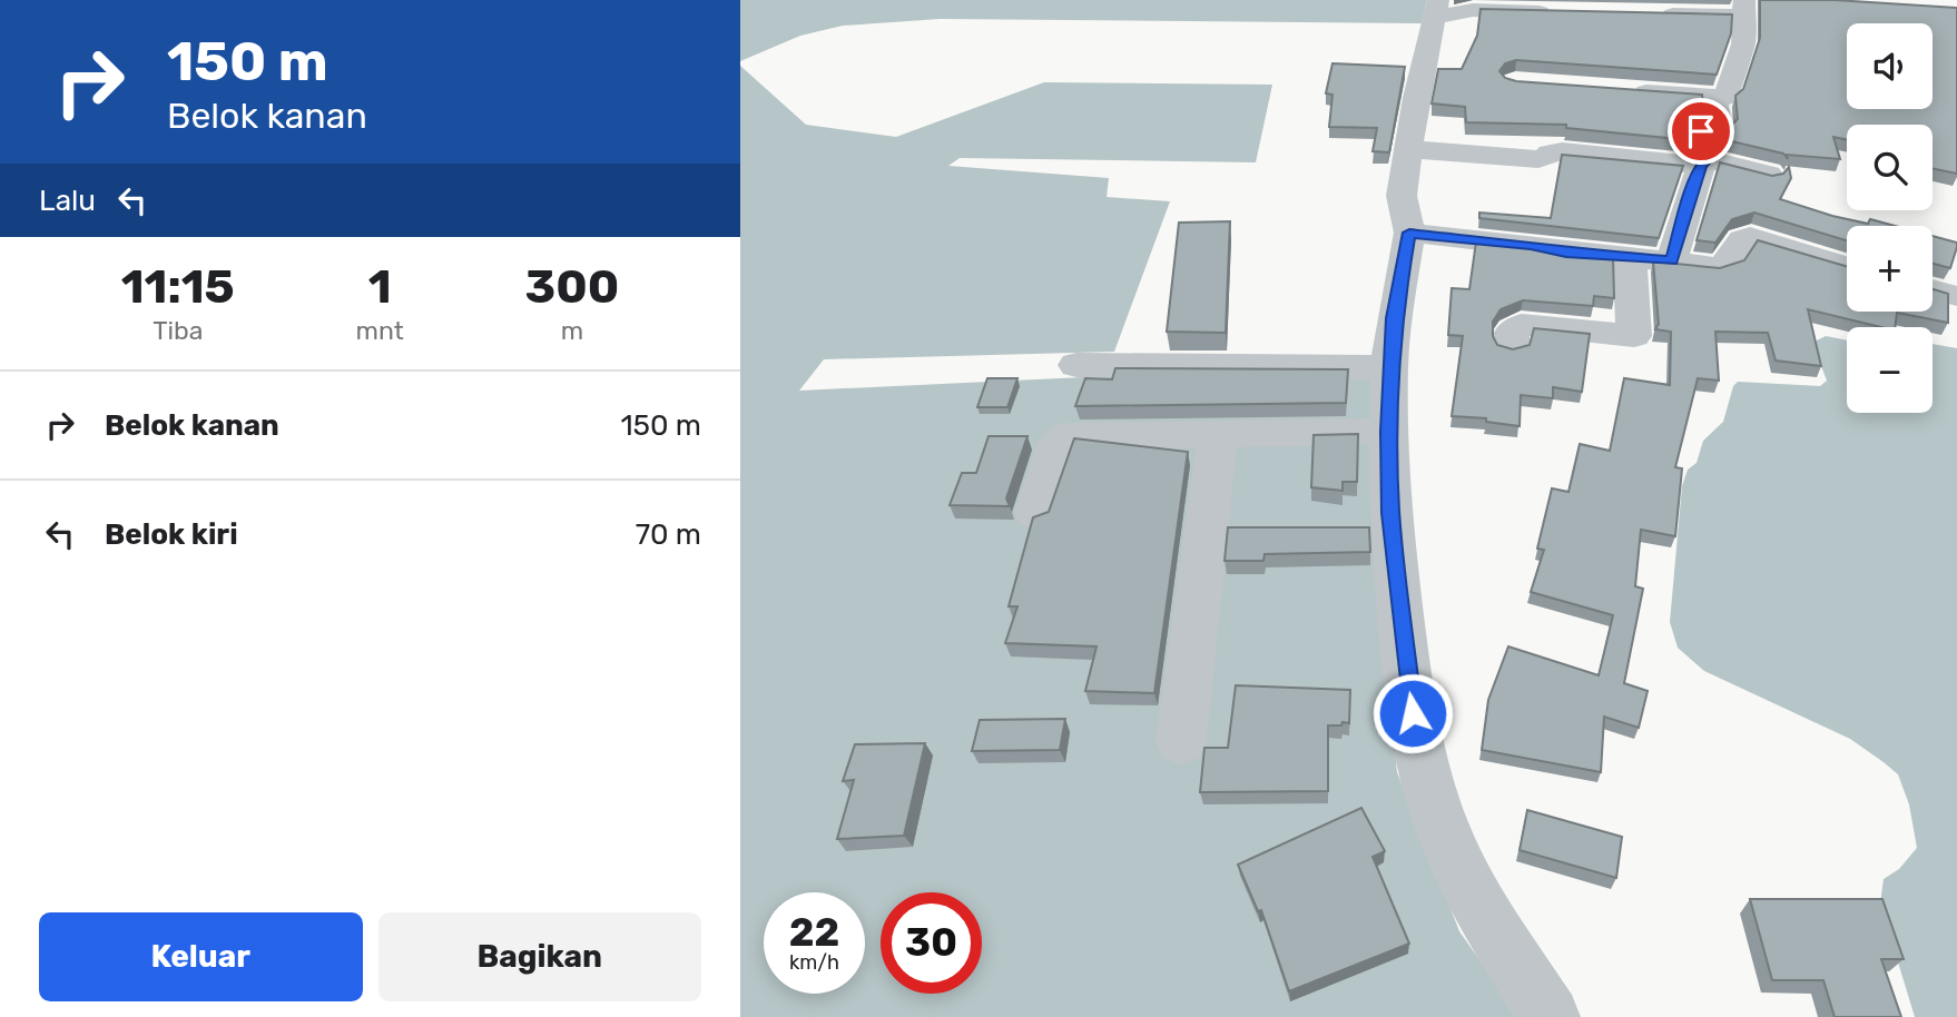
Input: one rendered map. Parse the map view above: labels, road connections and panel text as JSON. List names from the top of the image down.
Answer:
{
  "page": {
    "turn": ["150 m", "Belok kanan"],
    "map_buttons": ["+", "−"],
    "then": "Lalu",
    "eta": [
      "11:15",
      "Tiba",
      "1",
      "mnt",
      "300",
      "m"
    ],
    "list": [
      {
        "name": "Belok kanan",
        "value": "150 m"
      },
      {
        "name": "Belok kiri",
        "value": "70 m"
      }
    ],
    "speed": "22 km/h",
    "limit": "30",
    "buttons": ["Keluar", "Bagikan"]
  }
}
